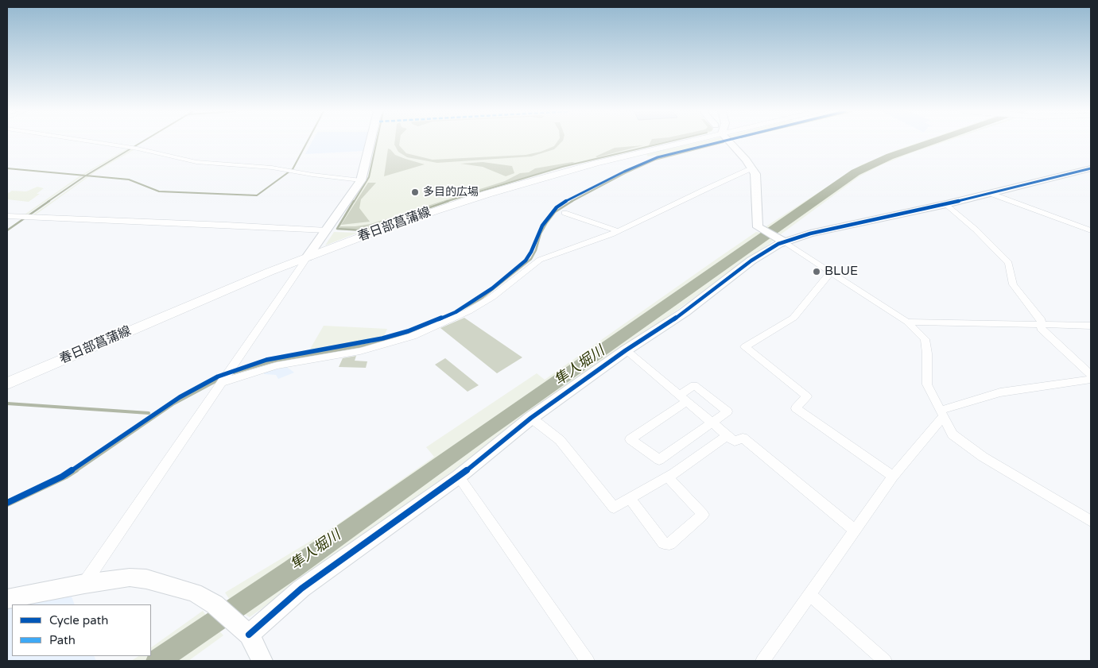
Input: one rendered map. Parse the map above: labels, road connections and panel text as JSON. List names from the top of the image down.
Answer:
{
  "streets": {
    "main road": ["春日部菖蒲線"]
  },
  "water": ["隼人堀川"],
  "places": ["多目的広場", "BLUE"],
  "legend": ["Cycle path", "Path"]
}
